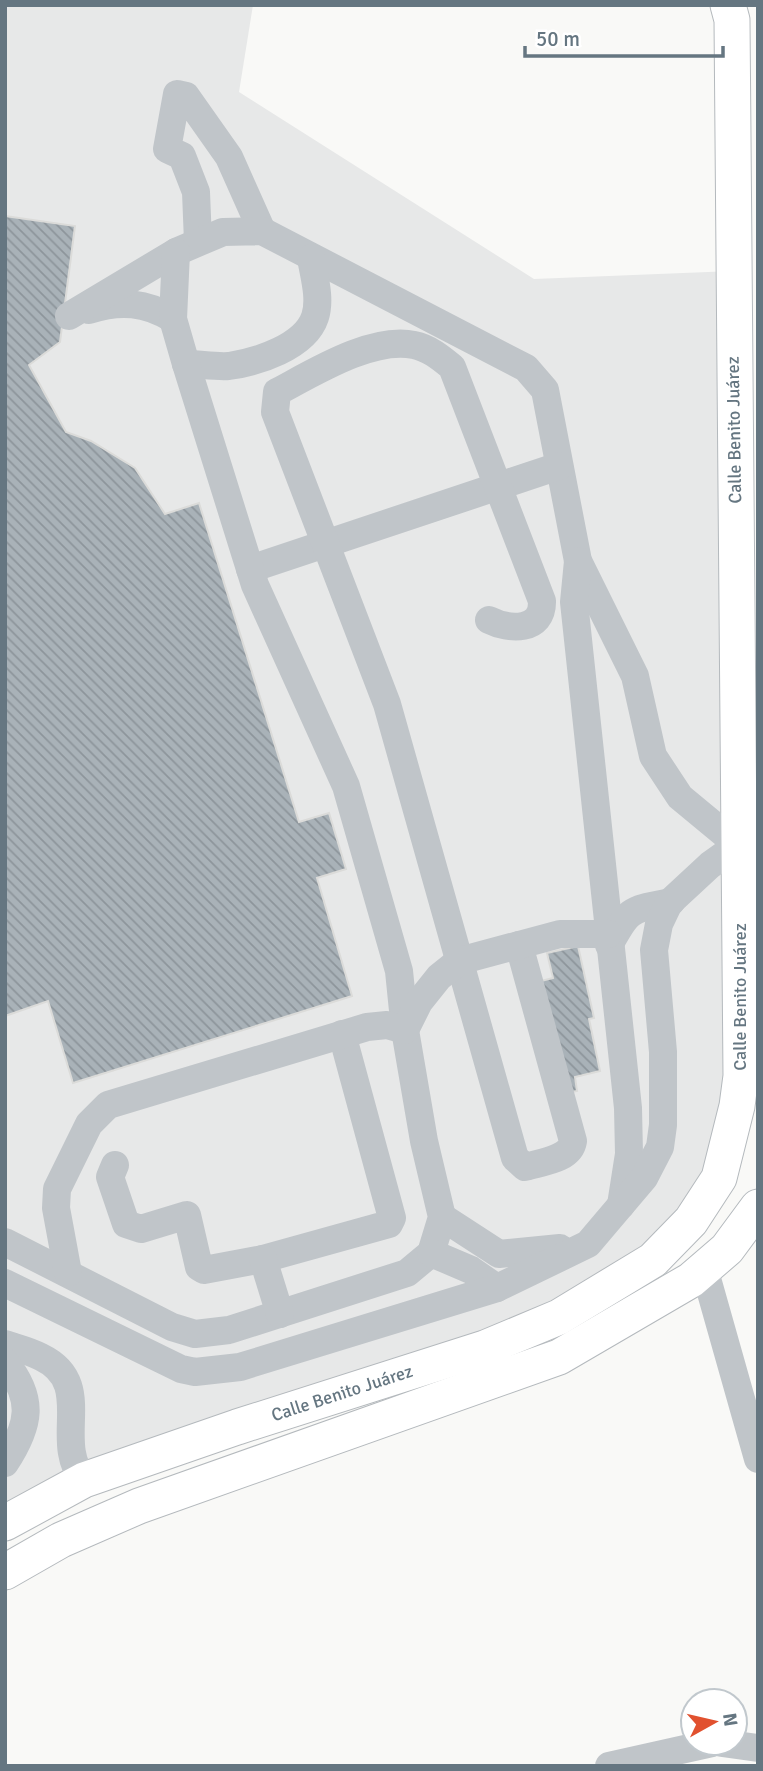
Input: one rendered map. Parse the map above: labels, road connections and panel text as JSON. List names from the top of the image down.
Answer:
{
  "streets": {
    "main road": ["Calle Benito Juárez"]
  },
  "scale_bar": "50 m",
  "north": "right"
}
